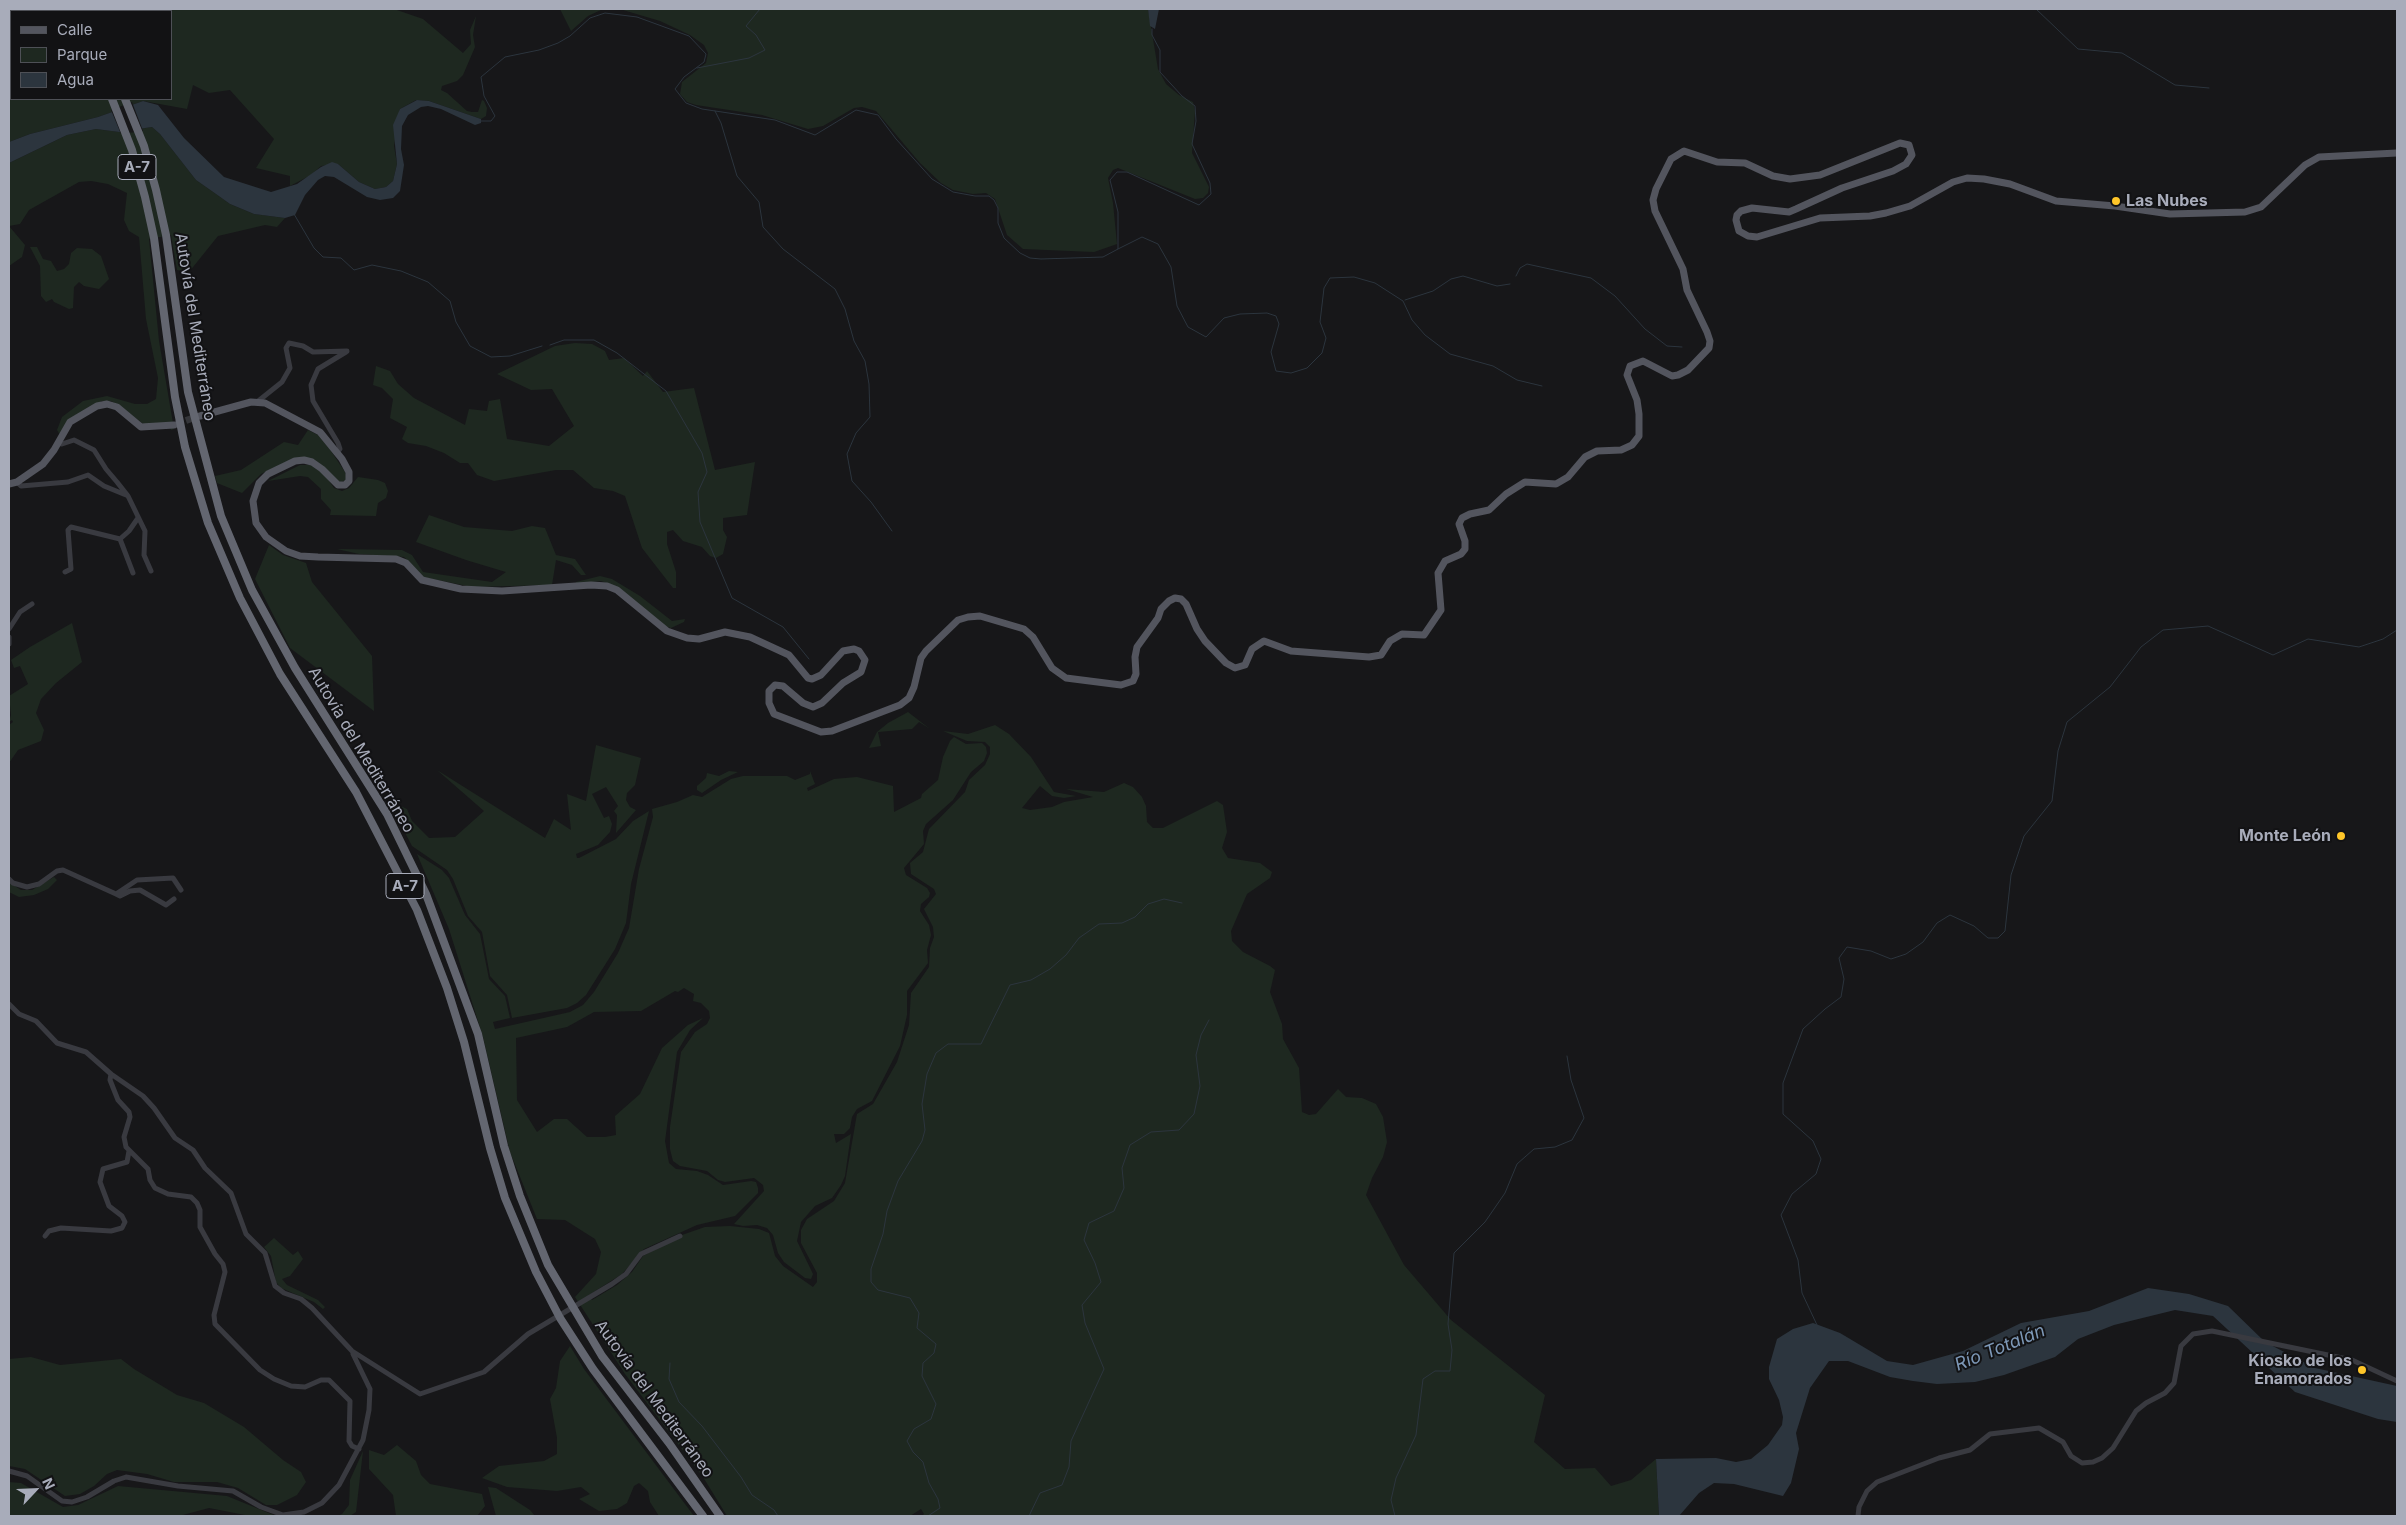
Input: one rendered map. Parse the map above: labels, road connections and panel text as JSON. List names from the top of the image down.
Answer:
{
  "streets": {
    "highway": ["A-7", "Autovía del Mediterráneo"]
  },
  "water": ["Río Totalán"],
  "places": ["Las Nubes", "Monte León", "Kiosko de los Enamorados"],
  "legend": ["Calle", "Parque", "Agua"],
  "north": "top right"
}
